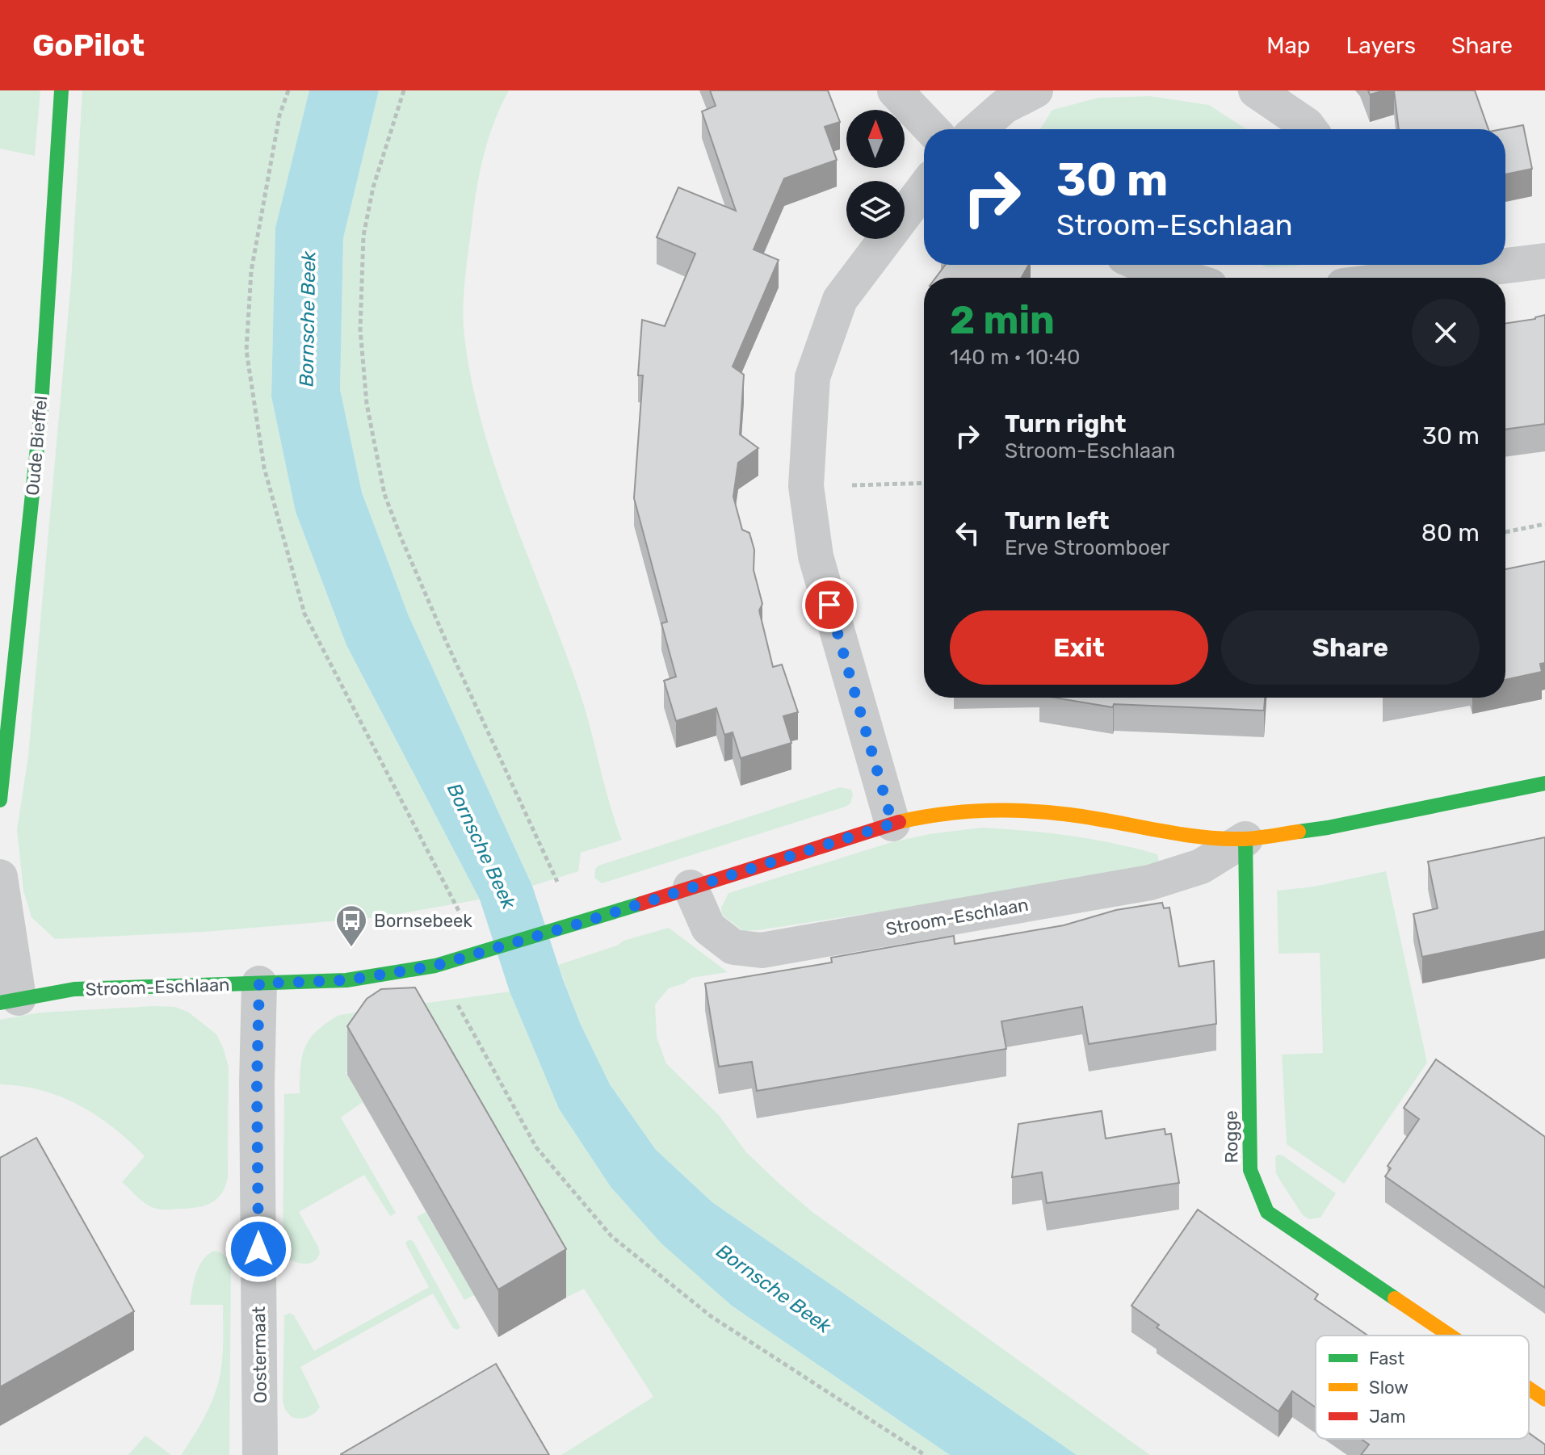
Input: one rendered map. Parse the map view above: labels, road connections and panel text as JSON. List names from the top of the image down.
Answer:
{
  "streets": {
    "street": [
      "Oude Bieffel",
      "Stroom-Eschlaan",
      "Rogge",
      "Oostermaat"
    ]
  },
  "crossings": [
    ["Stroom-Eschlaan", "Rogge"],
    ["Stroom-Eschlaan", "Oostermaat"]
  ],
  "water": ["Bornsche Beek"],
  "places": {
    "bus stop": ["Bornsebeek"]
  },
  "legend": ["Fast", "Slow", "Jam"],
  "north": "top",
  "page": {
    "header": "GoPilot",
    "nav": ["Map", "Layers", "Share"],
    "turn": ["30 m", "Stroom-Eschlaan"],
    "heading": ["2 min", "140 m · 10:40"],
    "list": [
      {
        "name": "Turn right",
        "note": "Stroom-Eschlaan",
        "value": "30 m"
      },
      {
        "name": "Turn left",
        "note": "Erve Stroomboer",
        "value": "80 m"
      }
    ],
    "buttons": ["Exit", "Share"]
  }
}
